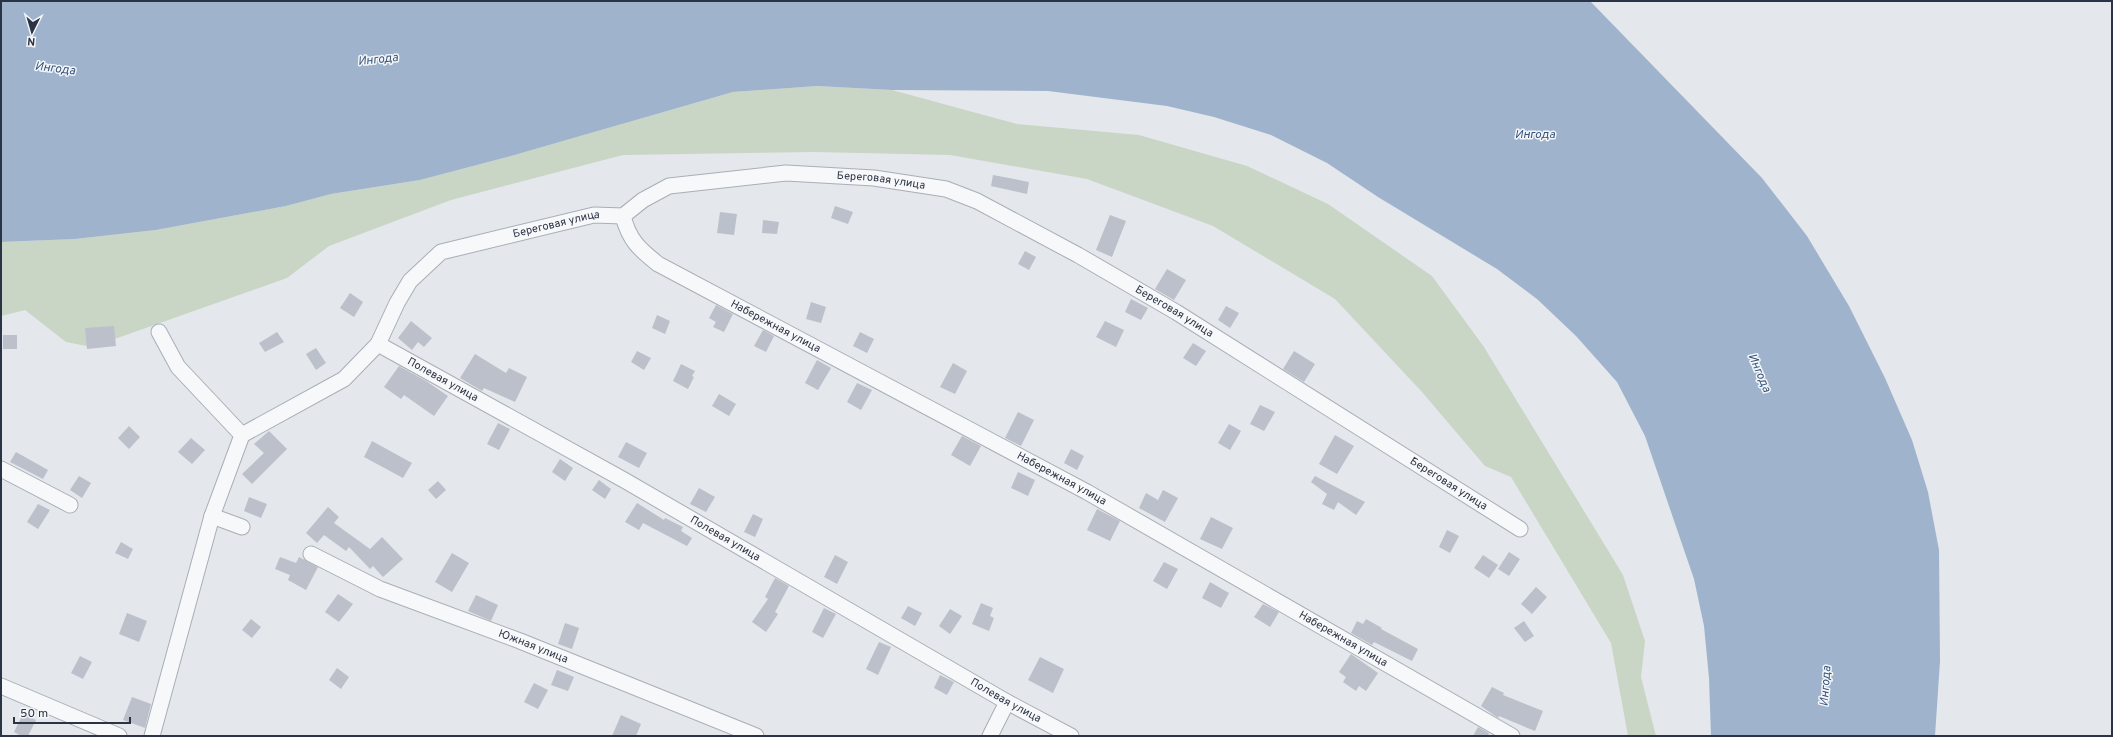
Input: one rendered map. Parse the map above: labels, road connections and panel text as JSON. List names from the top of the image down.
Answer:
{
  "streets": {
    "street": [
      "Береговая улица",
      "Набережная улица",
      "Полевая улица",
      "Южная улица"
    ]
  },
  "crossings": [
    ["Береговая улица", "Набережная улица"],
    ["Береговая улица", "Полевая улица"]
  ],
  "water": ["Ингода"],
  "scale_bar": "50 m",
  "north": "bottom"
}
